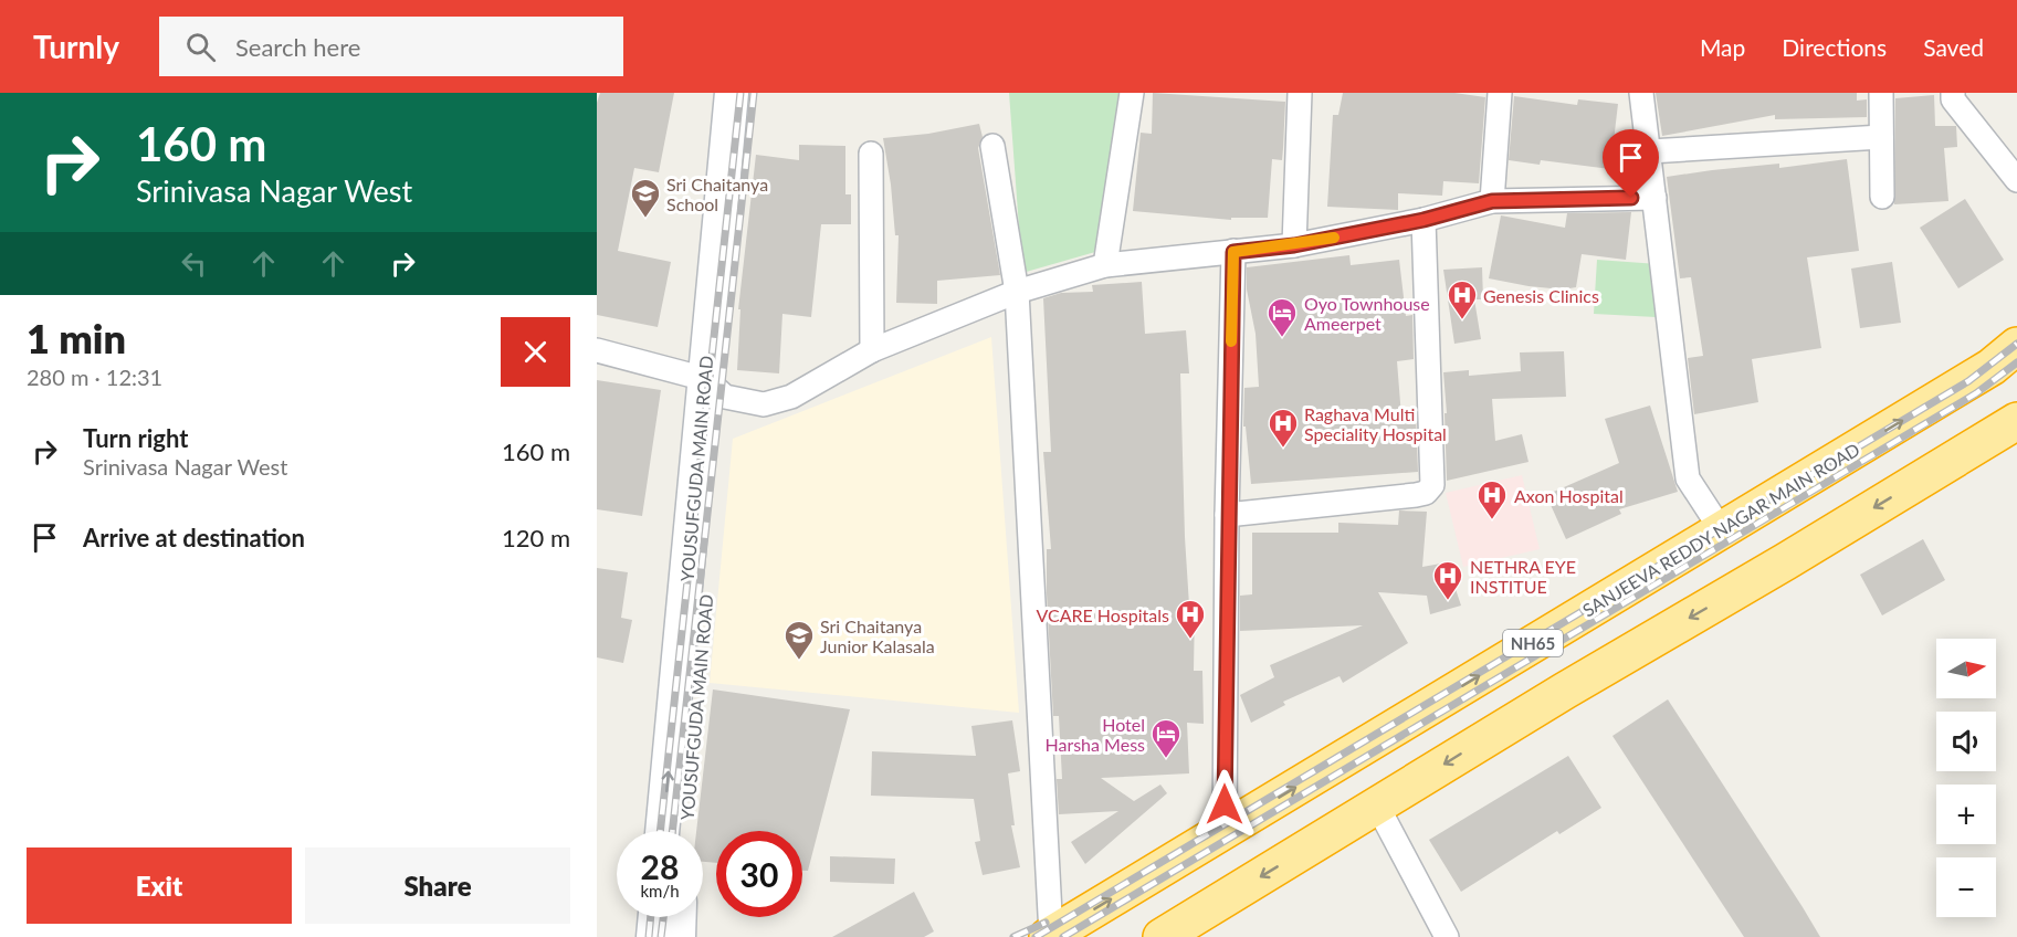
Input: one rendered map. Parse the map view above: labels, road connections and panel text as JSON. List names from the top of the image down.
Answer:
{
  "streets": {
    "highway": ["SANJEEVA REDDY NAGAR MAIN ROAD", "NH65"],
    "main road": ["YOUSUFGUDA MAIN ROAD"]
  },
  "places": {
    "school or university": ["Sri Chaitanya School", "Sri Chaitanya Junior Kalasala"],
    "hospital": [
      "Genesis Clinics",
      "Raghava Multi Speciality Hospital",
      "Axon Hospital",
      "NETHRA EYE INSTITUE",
      "VCARE Hospitals"
    ],
    "hotel": ["Oyo Townhouse Ameerpet", "Hotel Harsha Mess"]
  },
  "north": "right",
  "page": {
    "header": "Turnly",
    "search": "Search here",
    "nav": ["Map", "Directions", "Saved"],
    "turn": ["160 m", "Srinivasa Nagar West"],
    "heading": ["1 min", "280 m · 12:31"],
    "list": [
      {
        "name": "Turn right",
        "note": "Srinivasa Nagar West",
        "value": "160 m"
      },
      {
        "name": "Arrive at destination",
        "value": "120 m"
      }
    ],
    "map_buttons": ["+", "−"],
    "speed": "28 km/h",
    "limit": "30",
    "buttons": ["Exit", "Share"]
  }
}
